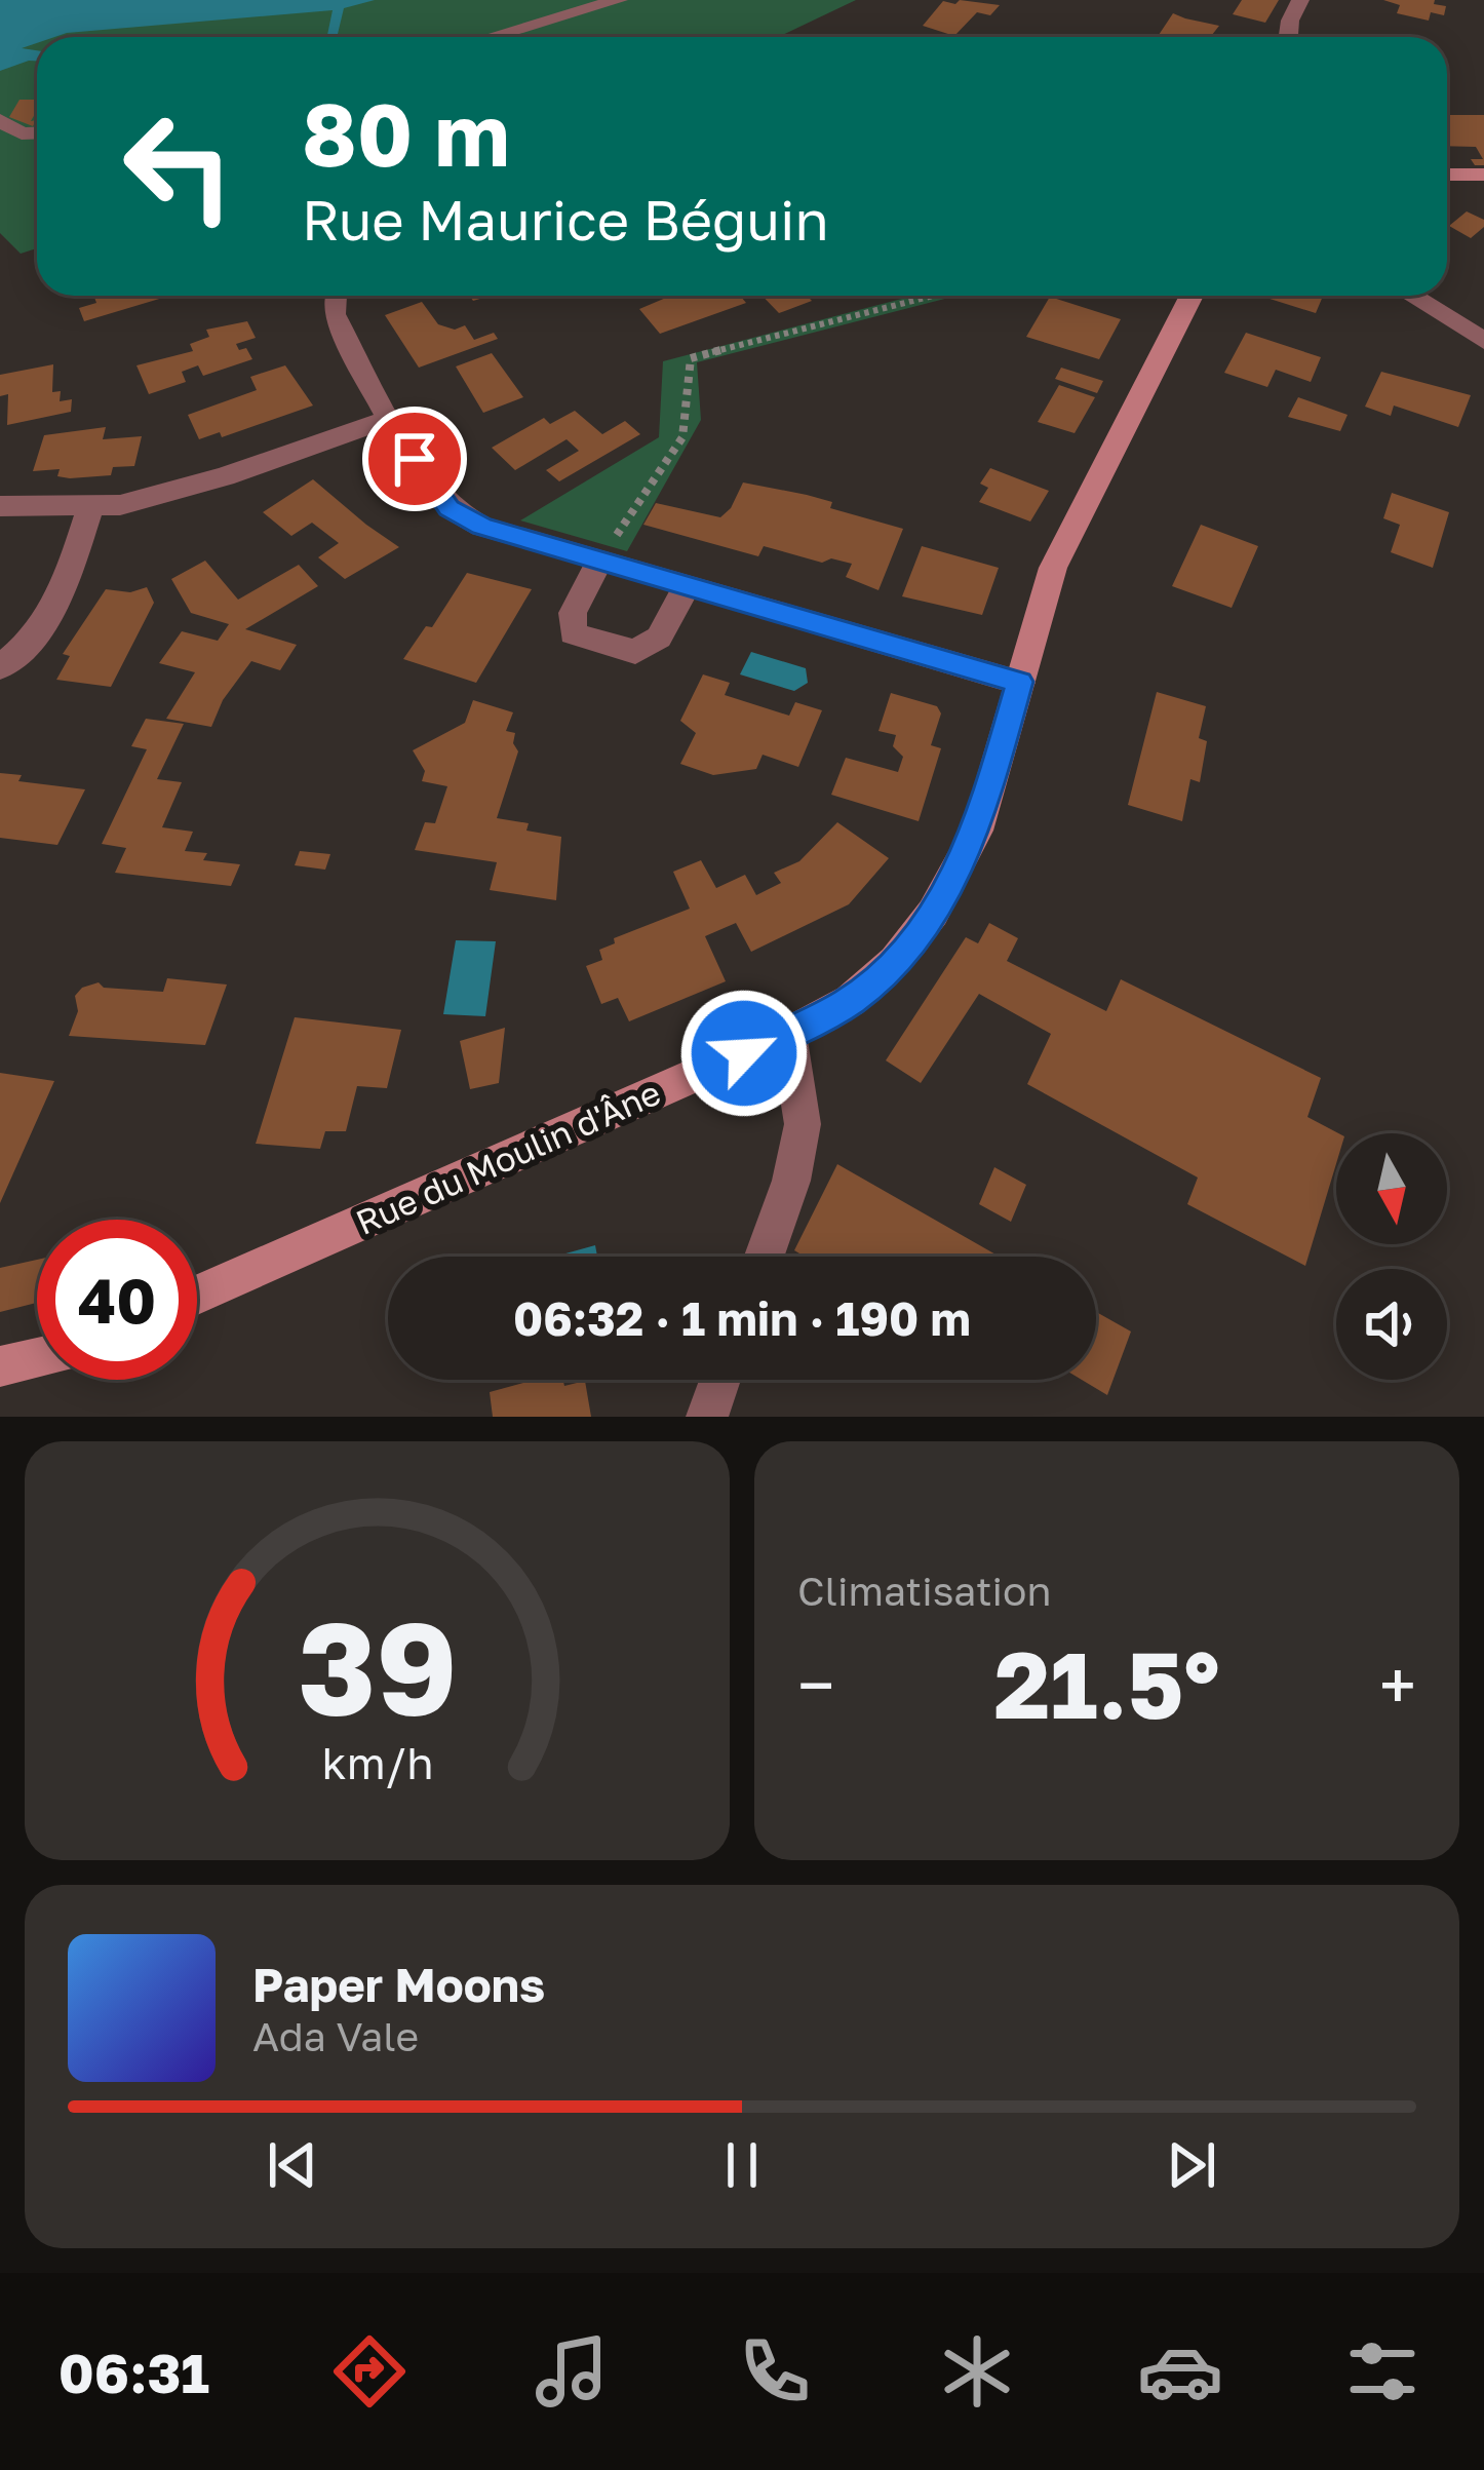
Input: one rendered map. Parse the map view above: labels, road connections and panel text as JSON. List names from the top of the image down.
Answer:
{
  "streets": {
    "street": ["Rue du Moulin d'Âne"]
  },
  "north": "bottom",
  "page": {
    "turn": ["80 m", "Rue Maurice Béguin"],
    "limit": "40",
    "trip": "06:32 · 1 min · 190 m",
    "tile": "Climatisation",
    "heat": ["−", "21.5°", "+"],
    "song": ["Paper Moons", "Ada Vale"],
    "tabs": "06:31",
    "gauge": ["39", "km/h"]
  }
}
